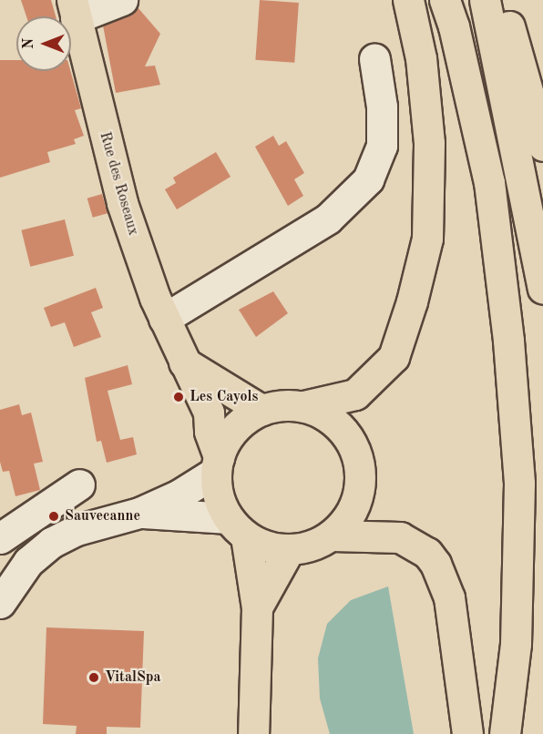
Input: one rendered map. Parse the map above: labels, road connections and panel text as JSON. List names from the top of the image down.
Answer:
{
  "streets": {
    "main road": ["Rue des Roseaux"]
  },
  "places": ["Les Cayols", "Sauvecanne", "VitalSpa"],
  "north": "left"
}
